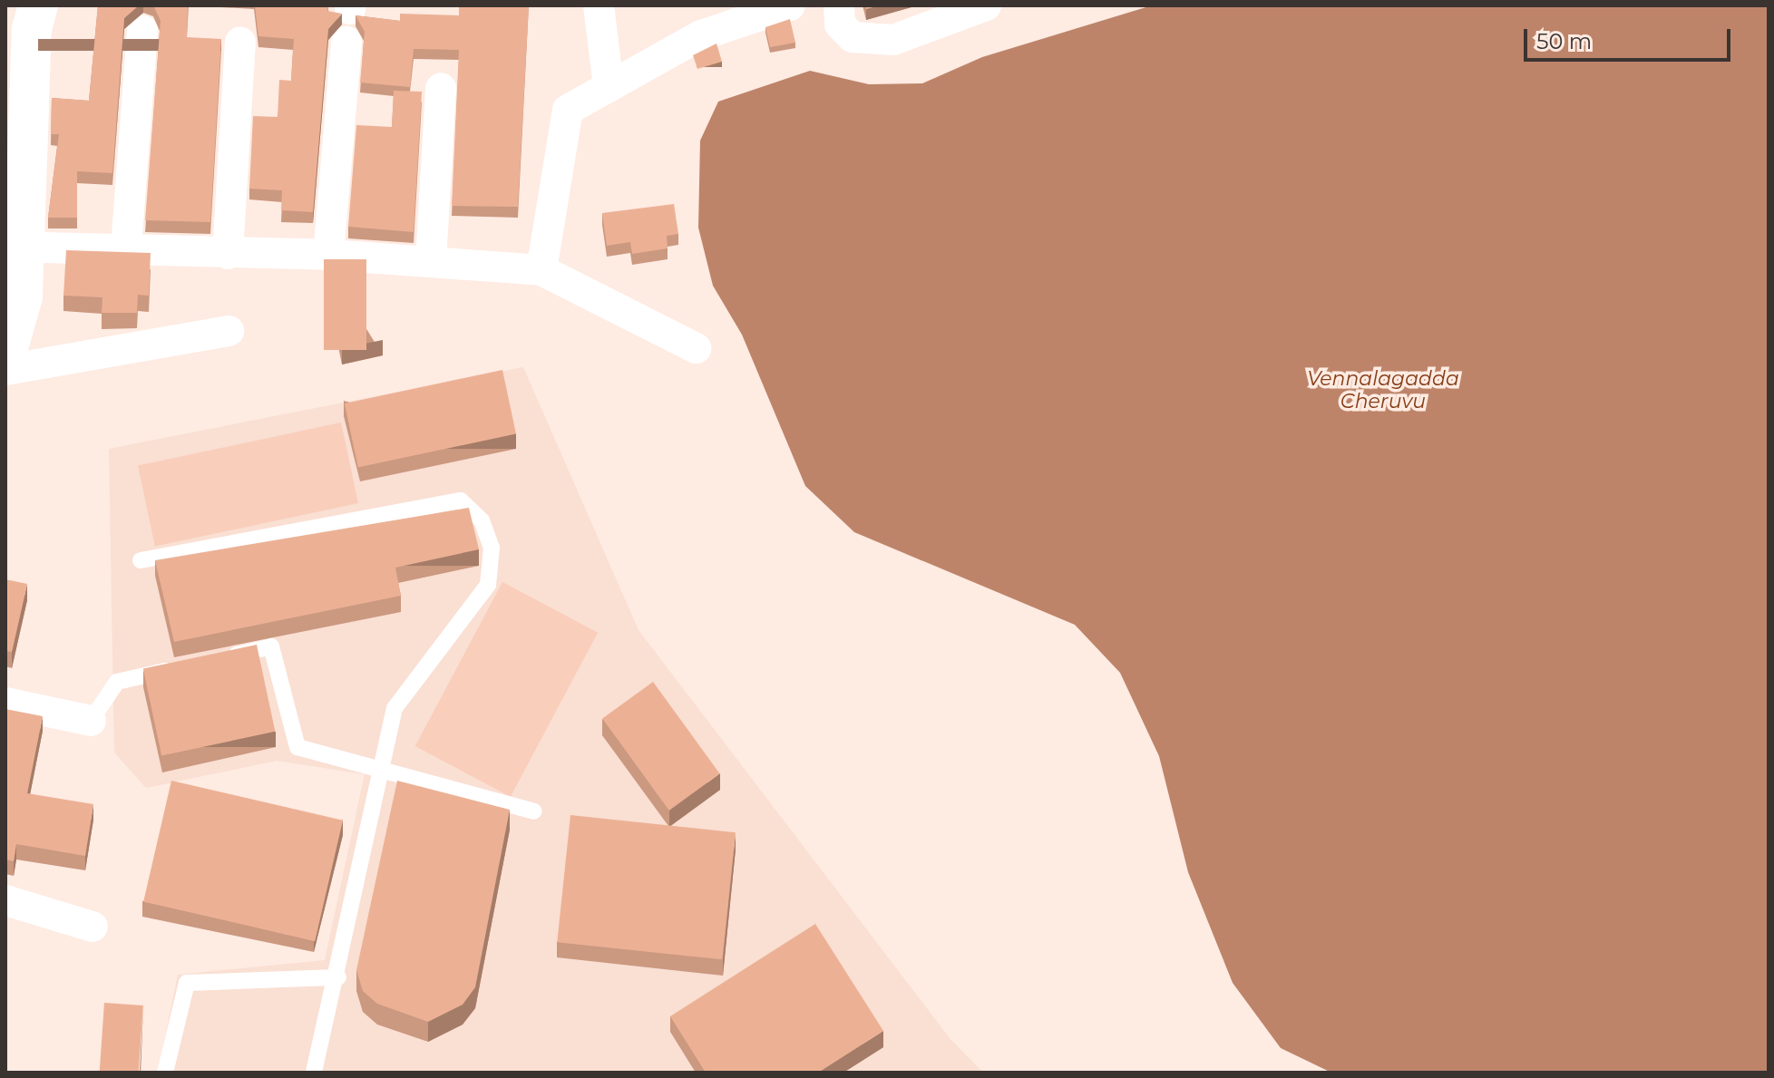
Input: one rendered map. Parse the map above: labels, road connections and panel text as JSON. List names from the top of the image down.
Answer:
{
  "water": ["Vennalagadda Cheruvu"],
  "scale_bar": "50 m"
}
